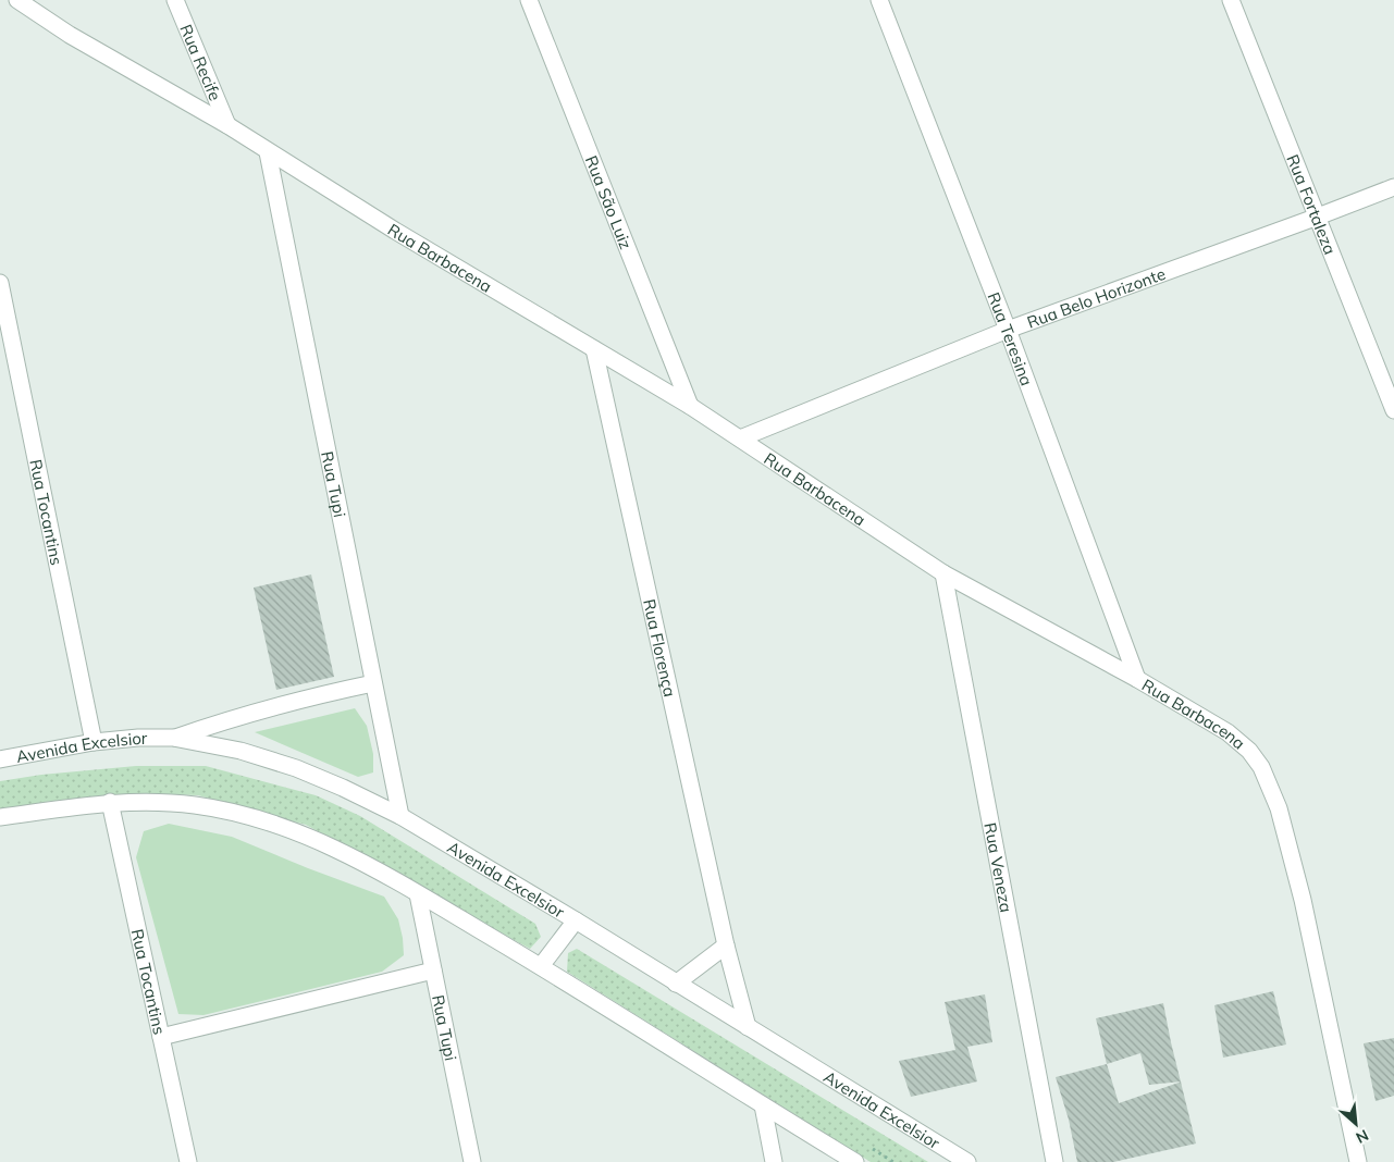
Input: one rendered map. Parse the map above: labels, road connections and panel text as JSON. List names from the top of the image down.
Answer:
{
  "streets": {
    "street": [
      "Rua Recife",
      "Rua São Luiz",
      "Rua Fortaleza",
      "Rua Barbacena",
      "Rua Belo Horizonte",
      "Rua Teresina",
      "Rua Tupi",
      "Rua Tocantins",
      "Rua Florença",
      "Avenida Excelsior",
      "Rua Veneza"
    ]
  },
  "crossings": [
    ["Rua Recife", "Rua Barbacena"],
    ["Rua São Luiz", "Rua Barbacena"],
    ["Rua Fortaleza", "Rua Belo Horizonte"],
    ["Rua Barbacena", "Rua Belo Horizonte"],
    ["Rua Barbacena", "Rua Teresina"],
    ["Rua Barbacena", "Rua Tupi"],
    ["Rua Barbacena", "Rua Florença"],
    ["Rua Barbacena", "Rua Veneza"],
    ["Rua Belo Horizonte", "Rua Teresina"],
    ["Rua Tupi", "Avenida Excelsior"],
    ["Rua Tocantins", "Avenida Excelsior"],
    ["Rua Florença", "Avenida Excelsior"]
  ],
  "north": "bottom right"
}
